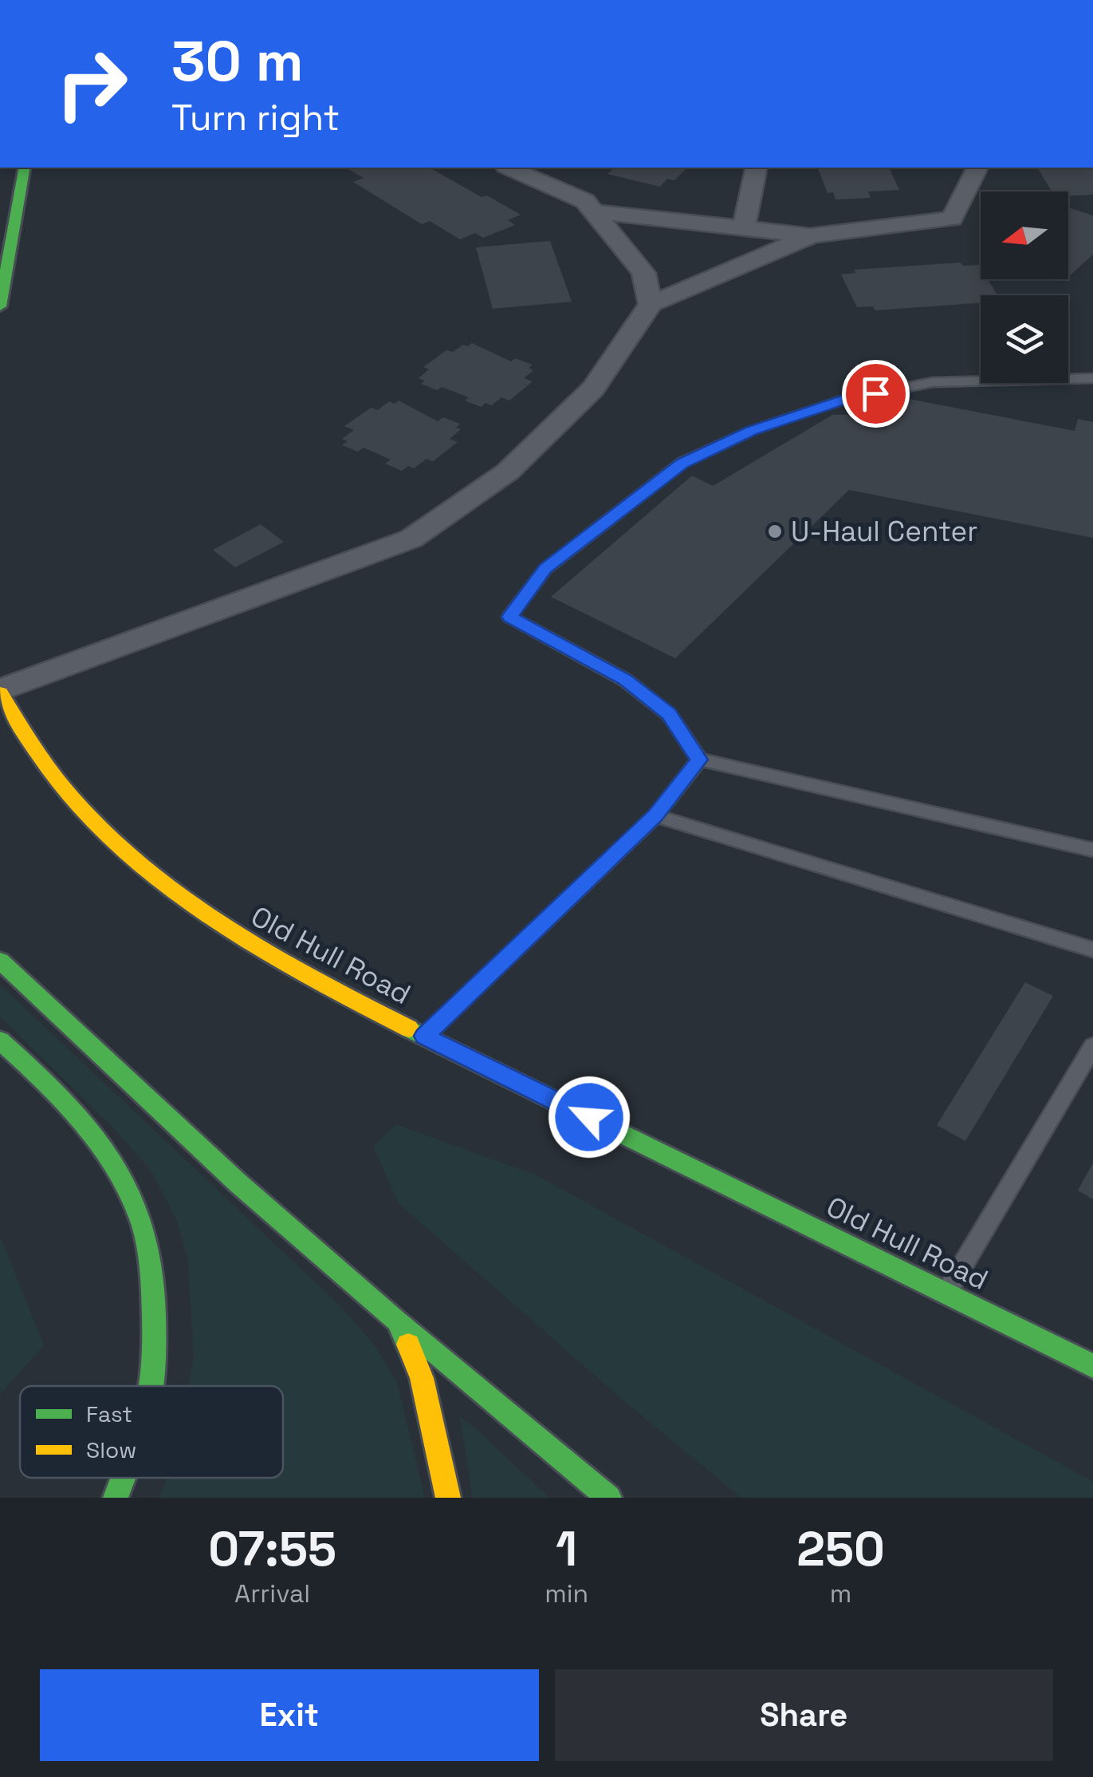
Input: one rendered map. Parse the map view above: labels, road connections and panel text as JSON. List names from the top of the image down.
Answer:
{
  "streets": {
    "main road": ["Old Hull Road"]
  },
  "places": ["U-Haul Center"],
  "legend": ["Fast", "Slow"],
  "north": "left",
  "page": {
    "turn": ["30 m", "Turn right"],
    "eta": [
      "07:55",
      "Arrival",
      "1",
      "min",
      "250",
      "m"
    ],
    "buttons": ["Exit", "Share"]
  }
}
